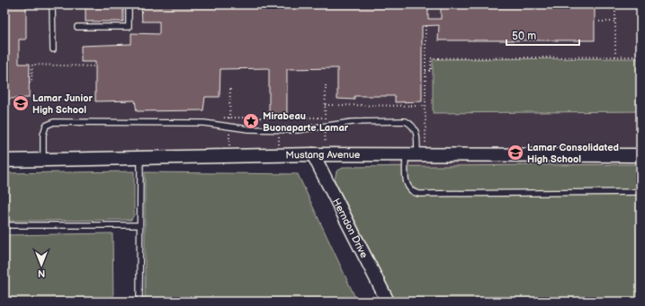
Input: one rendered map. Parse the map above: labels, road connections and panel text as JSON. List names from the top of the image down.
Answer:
{
  "streets": {
    "street": ["Mustang Avenue", "Herndon Drive"]
  },
  "crossings": [
    ["Mustang Avenue", "Herndon Drive"]
  ],
  "places": {
    "school or university": ["Lamar Junior High School", "Lamar Consolidated High School"],
    "place": ["Mirabeau Buonaparte Lamar"]
  },
  "scale_bar": "50 m",
  "north": "bottom"
}
